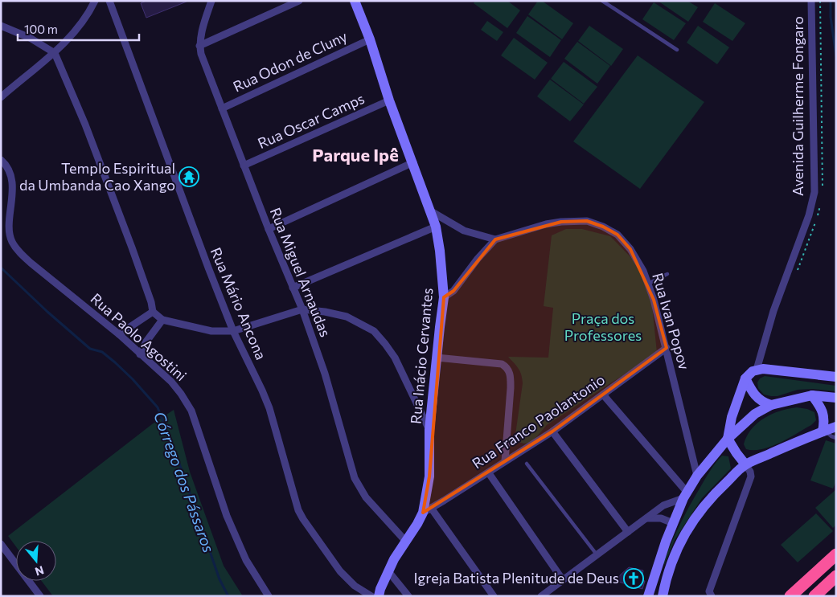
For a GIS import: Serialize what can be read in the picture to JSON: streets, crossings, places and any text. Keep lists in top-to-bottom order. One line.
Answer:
{"streets":{"main road":["Rua Inácio Cervantes"],"street":["Rua Odon de Cluny","Avenida Guilherme Fongaro","Rua Oscar Camps","Rua Miguel Arnaudas","Rua Mário Ancona","Rua Ivan Popov","Rua Paolo Agostini","Rua Franco Paolantonio"]},"crossings":[["Rua Odon de Cluny","Rua Miguel Arnaudas"],["Rua Odon de Cluny","Rua Inácio Cervantes"],["Rua Oscar Camps","Rua Miguel Arnaudas"],["Rua Oscar Camps","Rua Inácio Cervantes"],["Rua Miguel Arnaudas","Rua Inácio Cervantes"],["Rua Ivan Popov","Rua Franco Paolantonio"],["Rua Inácio Cervantes","Rua Franco Paolantonio"]],"districts":["Parque Ipê"],"water":["Córrego dos Pássaros"],"parks":["Praça dos Professores"],"places":{"temple":["Templo Espiritual da Umbanda Cao Xango"],"church":["Igreja Batista Plenitude de Deus"]},"scale_bar":"100 m","north":"bottom"}
